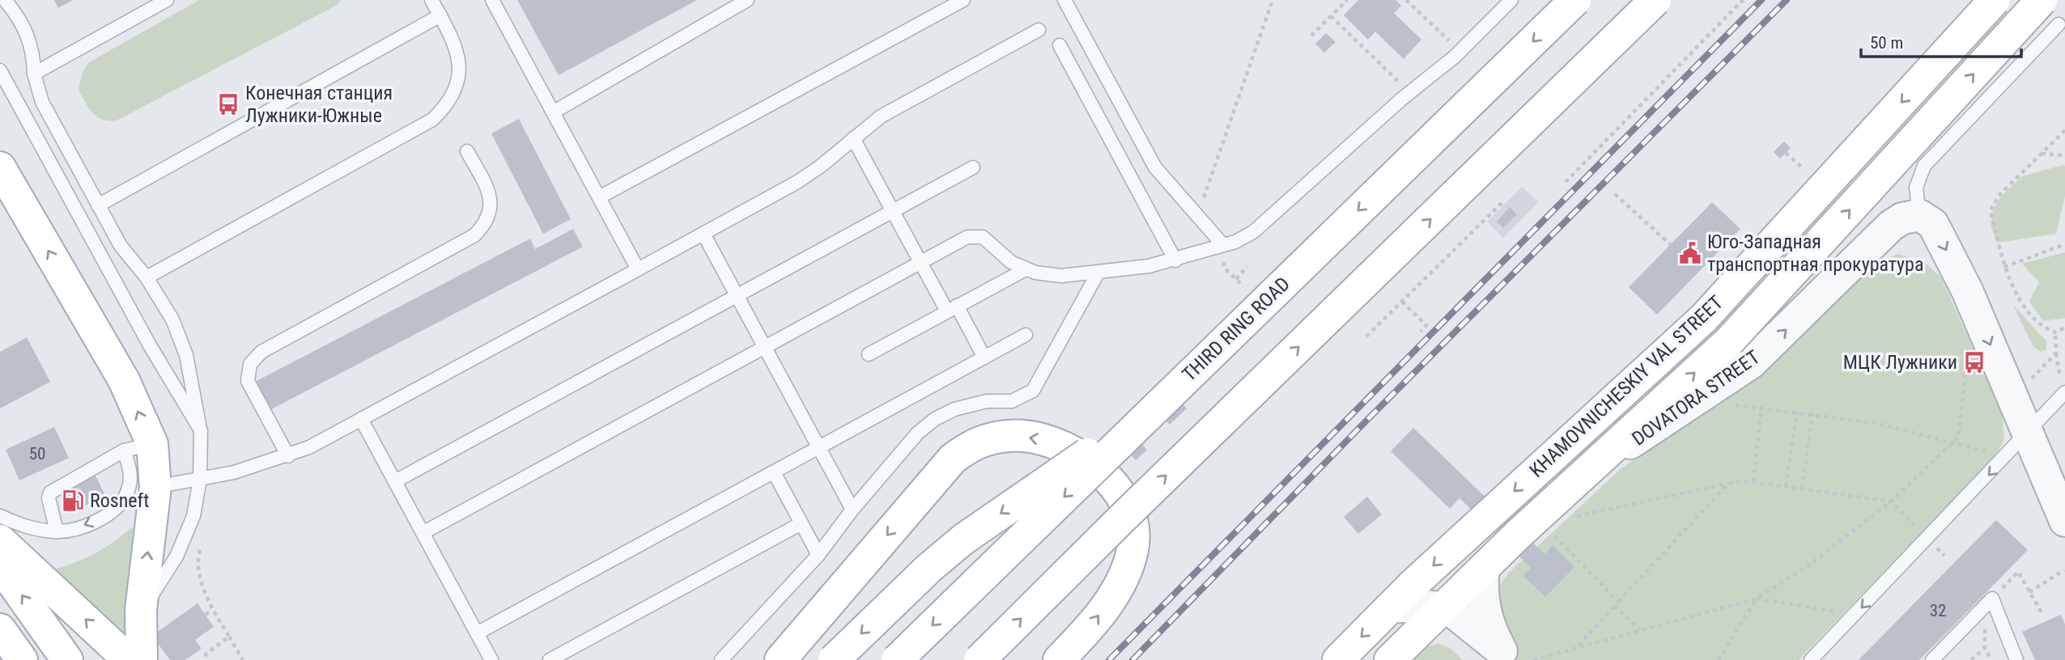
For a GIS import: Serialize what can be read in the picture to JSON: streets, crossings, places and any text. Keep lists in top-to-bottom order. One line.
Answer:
{"streets":{"main road":["THIRD RING ROAD","KHAMOVNICHESKIY VAL STREET"],"street":["DOVATORA STREET"]},"crossings":[["KHAMOVNICHESKIY VAL STREET","DOVATORA STREET"]],"one_way":["DOVATORA STREET"],"places":{"bus stop":["Конечная станция Лужники-Южные","МЦК Лужники"],"public building":["Юго-Западная транспортная прокуратура"],"fuel station":["Rosneft"]},"house_numbers":["50","32"],"scale_bar":"50 m"}
